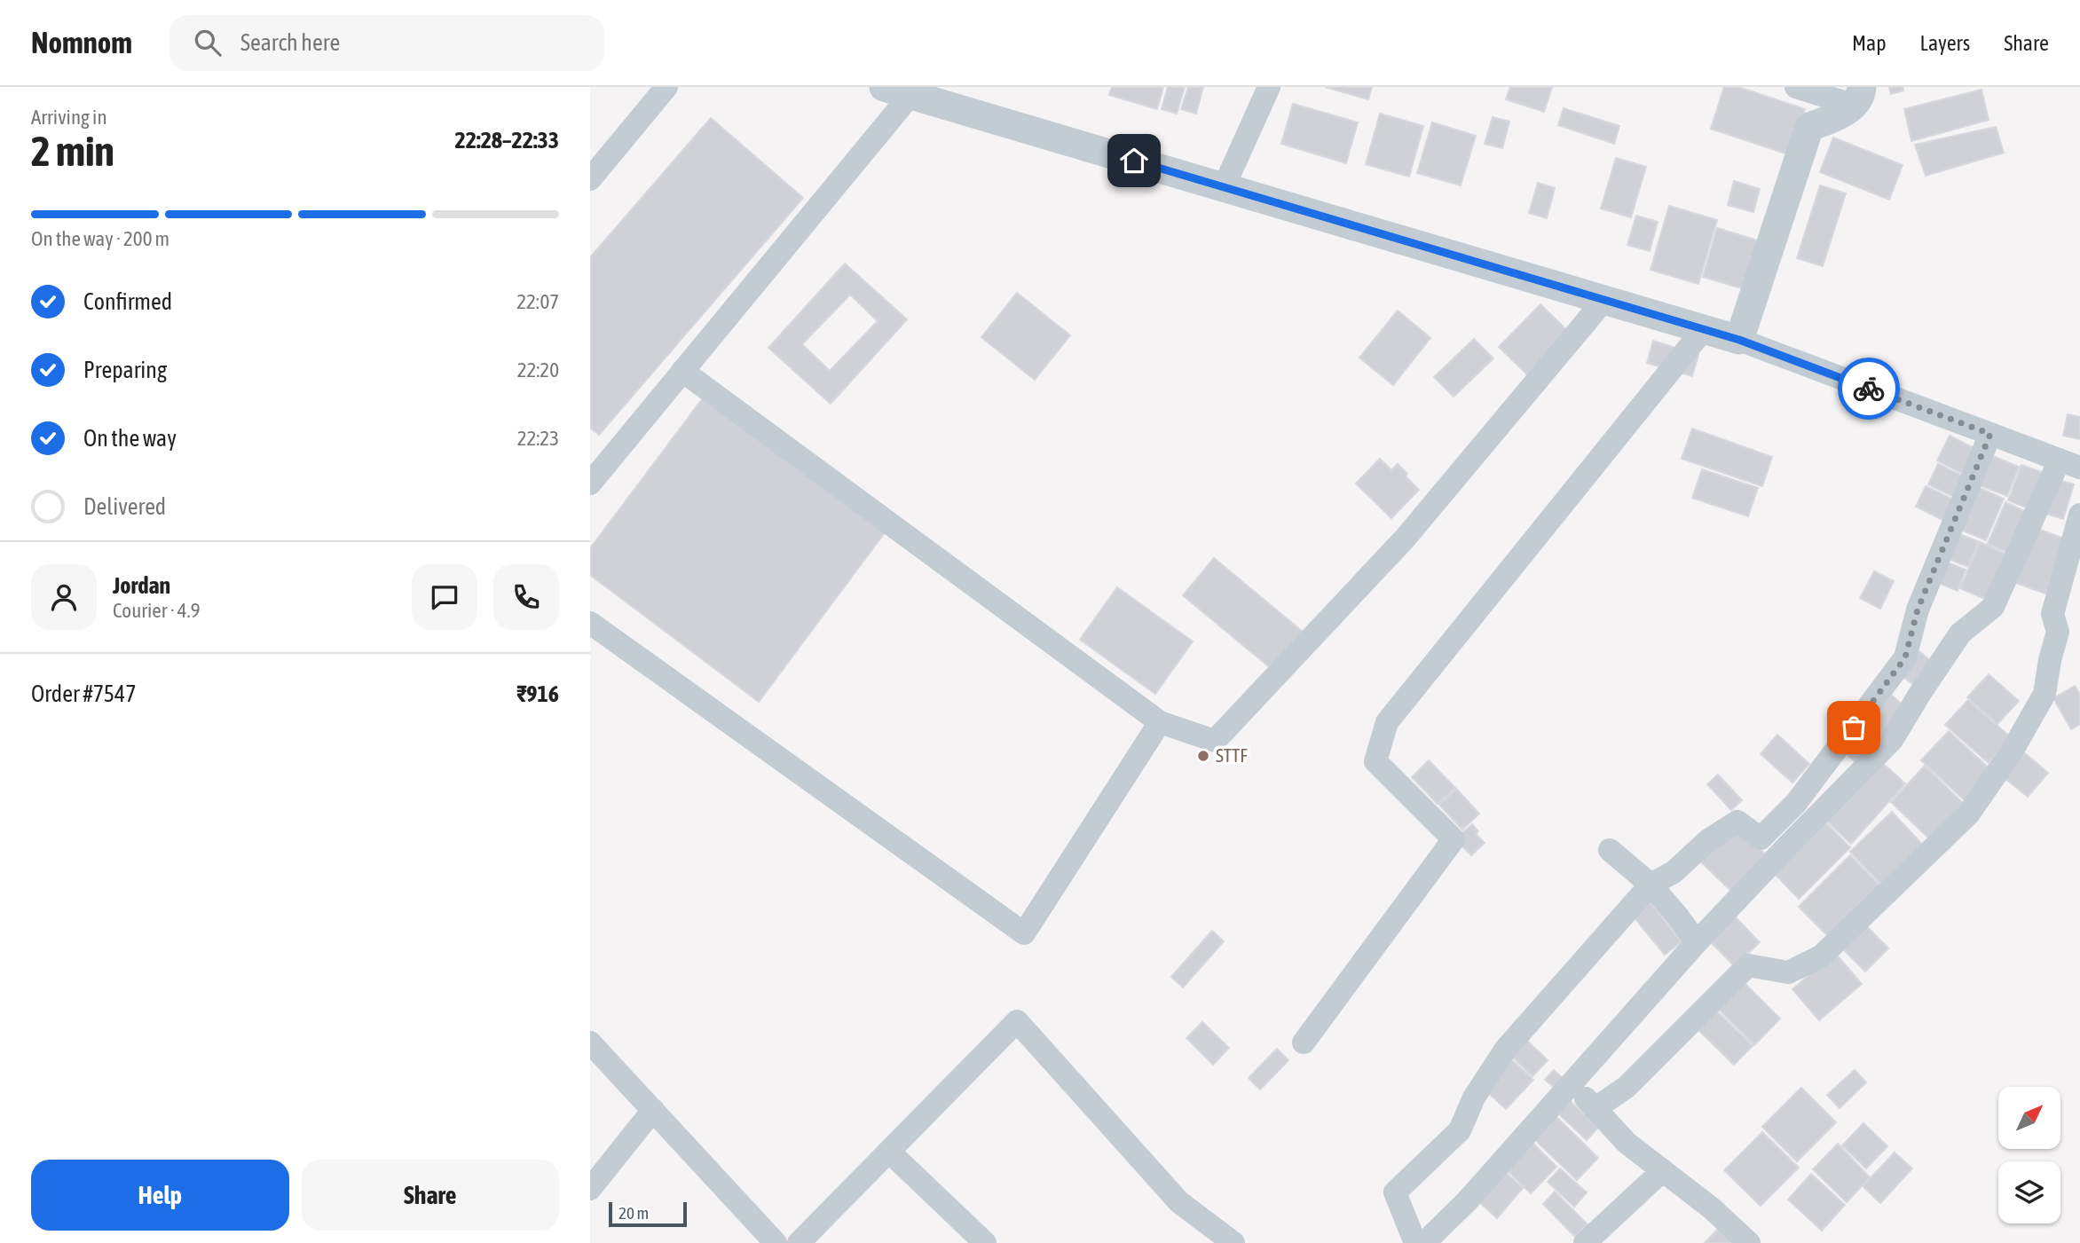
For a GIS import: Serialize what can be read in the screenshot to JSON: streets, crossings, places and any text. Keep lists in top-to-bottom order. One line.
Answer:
{"places":["STTF"],"scale_bar":"20 m","north":"top right","page":{"header":"Nomnom","search":"Search here","nav":["Map","Layers","Share"],"heading":["2 min","Arriving in","22:28–22:33"],"panel":["Jordan","Courier · 4.9","Order #7547","₹916"],"bar":"On the way · 200 m","list":[["Confirmed","22:07"],["Preparing","22:20"],["On the way","22:23"],"Delivered"],"buttons":["Help","Share"],"scale":"20 m"}}
